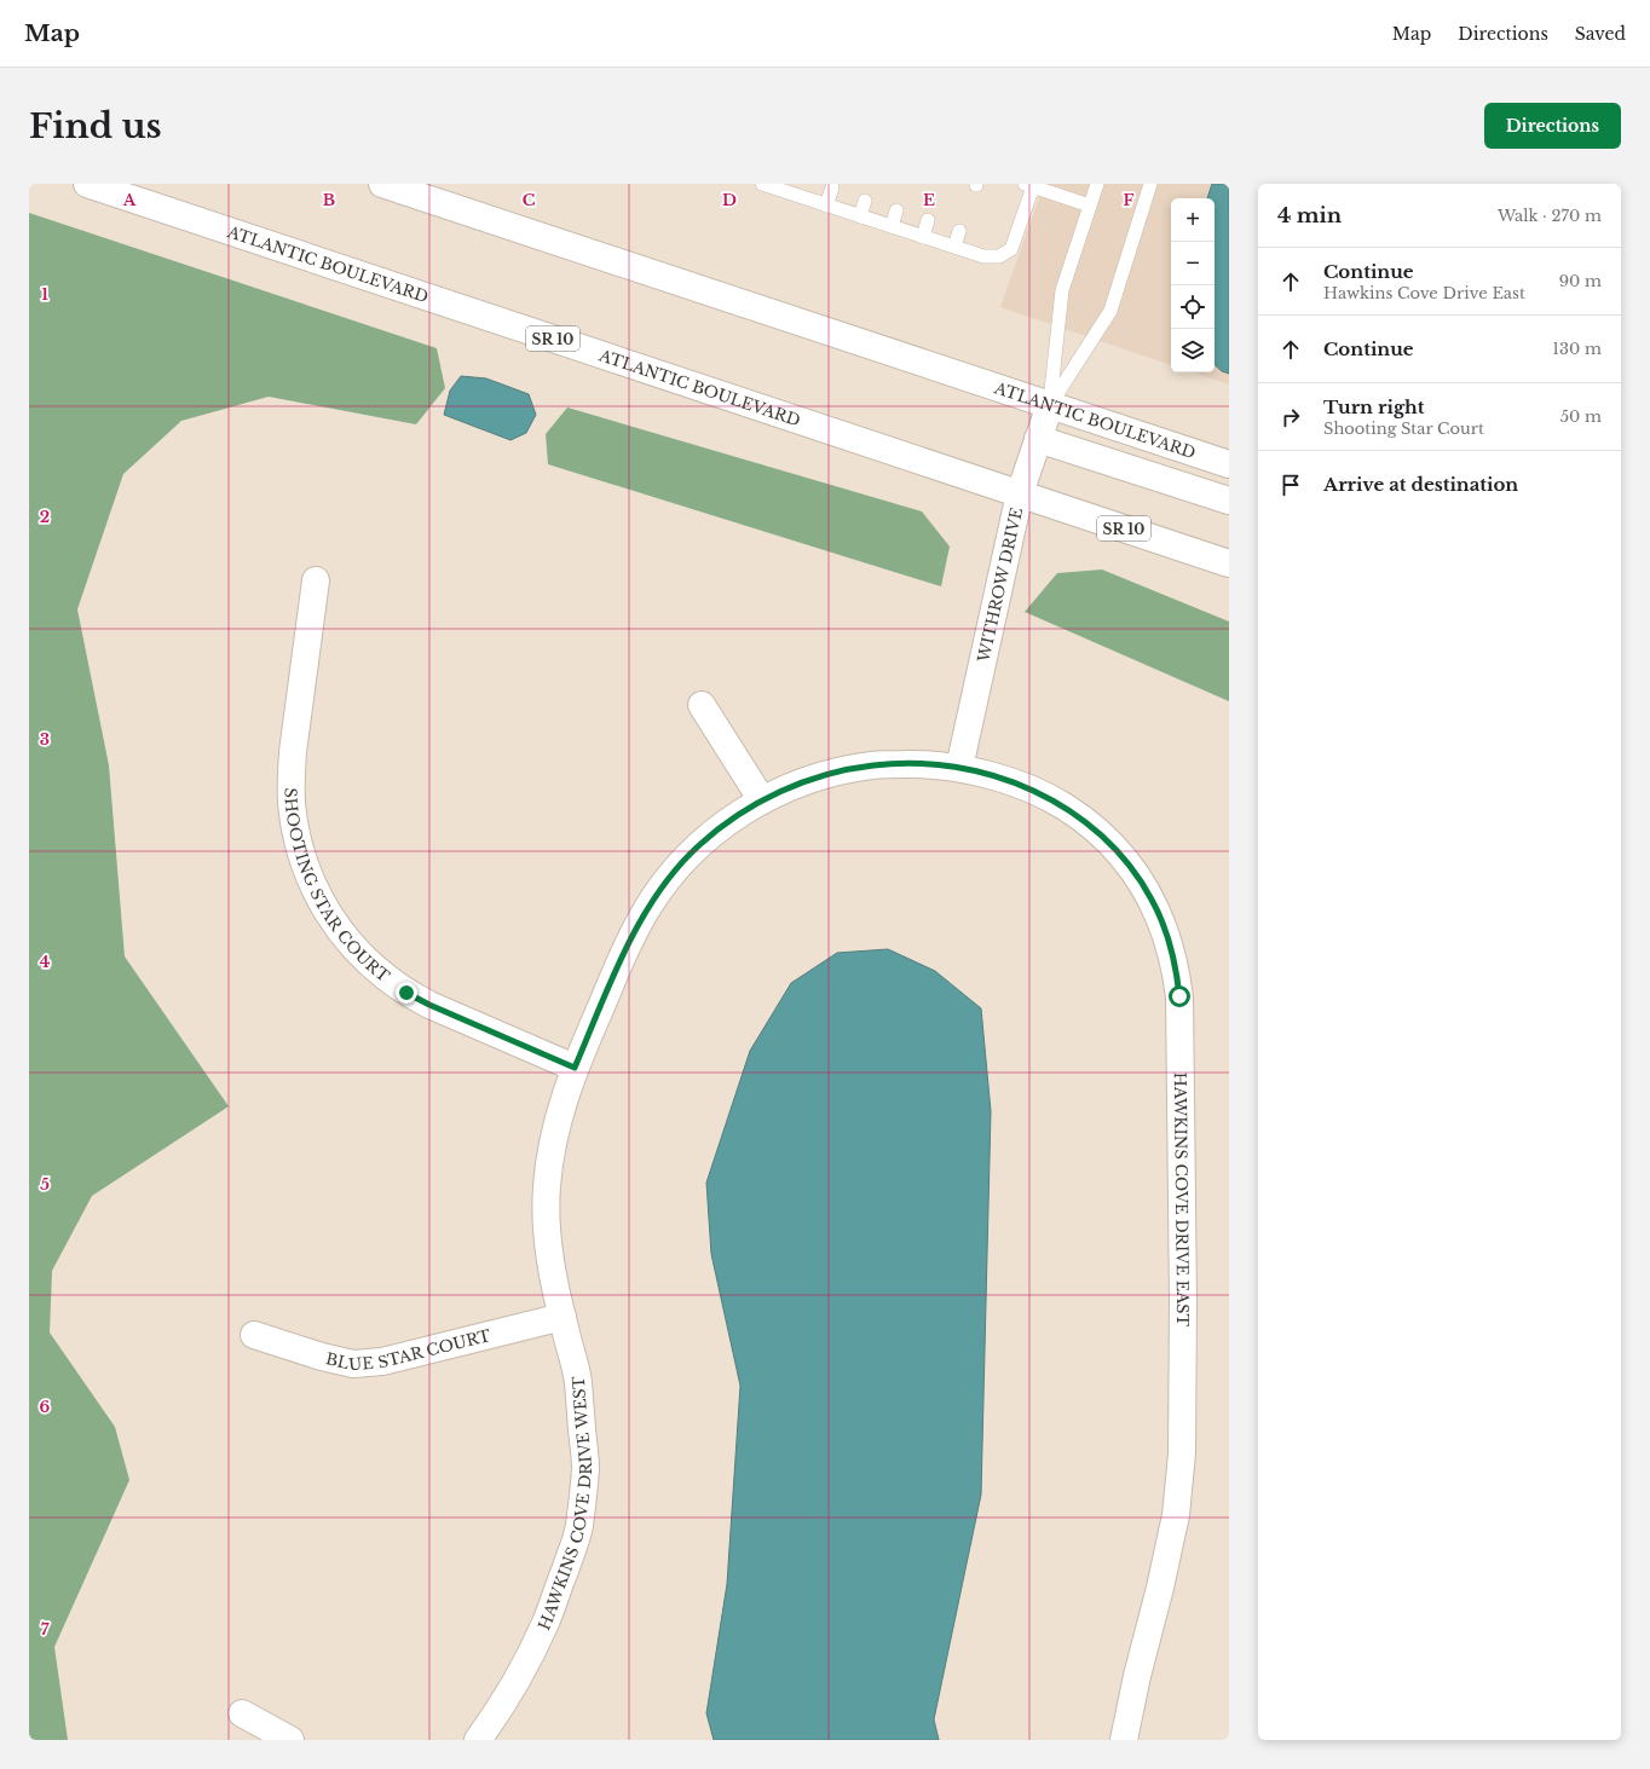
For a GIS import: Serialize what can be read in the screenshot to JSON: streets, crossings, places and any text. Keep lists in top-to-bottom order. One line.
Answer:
{"streets":{"main road":["ATLANTIC BOULEVARD","SR 10","WITHROW DRIVE","SHOOTING STAR COURT","HAWKINS COVE DRIVE EAST","BLUE STAR COURT","HAWKINS COVE DRIVE WEST"]},"crossings":[["ATLANTIC BOULEVARD","WITHROW DRIVE"],["WITHROW DRIVE","HAWKINS COVE DRIVE EAST"],["WITHROW DRIVE","HAWKINS COVE DRIVE WEST"],["SHOOTING STAR COURT","HAWKINS COVE DRIVE WEST"],["HAWKINS COVE DRIVE EAST","HAWKINS COVE DRIVE WEST"],["BLUE STAR COURT","HAWKINS COVE DRIVE WEST"]],"page":{"header":"Map","nav":["Map","Directions","Saved"],"buttons":"Directions","title":"Find us","heading":["4 min","Walk · 270 m"],"map_buttons":["+","−"],"list":[["Continue","Hawkins Cove Drive East","90 m"],["Continue","130 m"],["Turn right","Shooting Star Court","50 m"],"Arrive at destination"]},"grid":{"columns":["A","B","C","D","E","F"],"rows":["1","2","3","4","5","6","7"]}}
